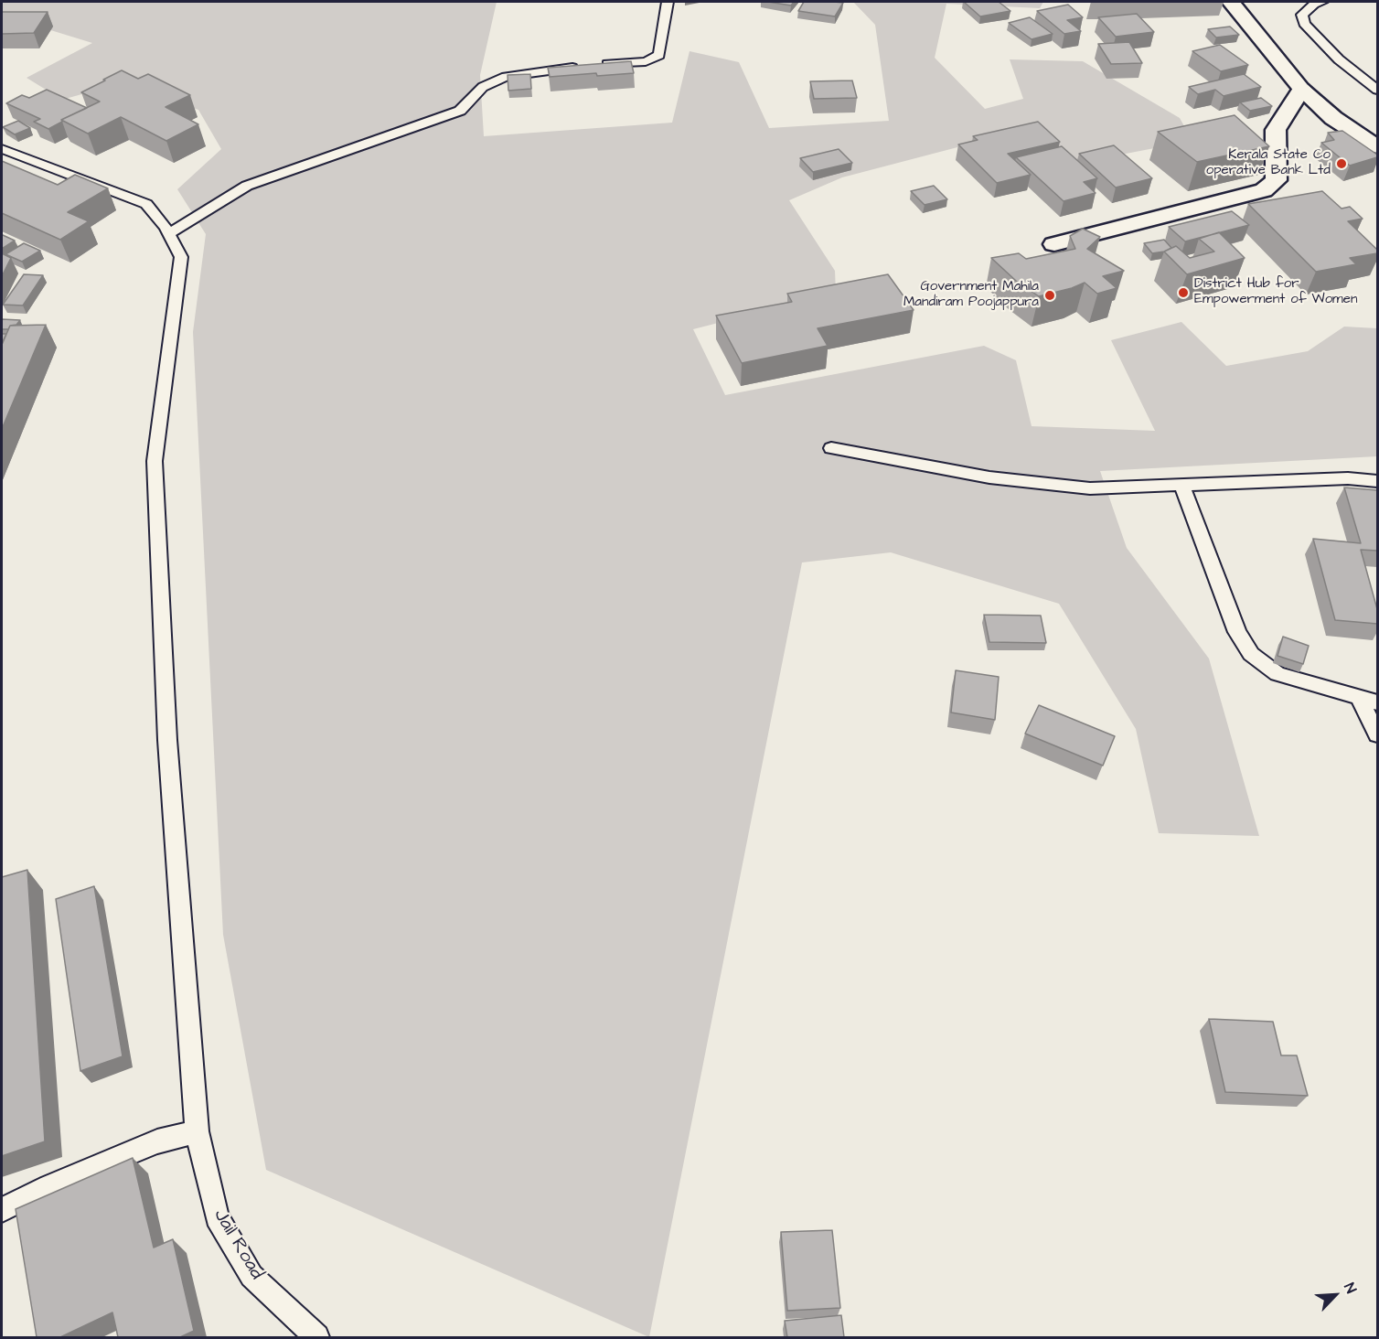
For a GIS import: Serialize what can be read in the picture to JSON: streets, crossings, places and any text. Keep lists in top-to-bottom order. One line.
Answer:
{"streets":{"lane":["Jail Road"]},"places":["Kerala State Co operative Bank Ltd","District Hub for Empowerment of Women","Government Mahila Mandiram Poojappura"],"north":"top right"}
